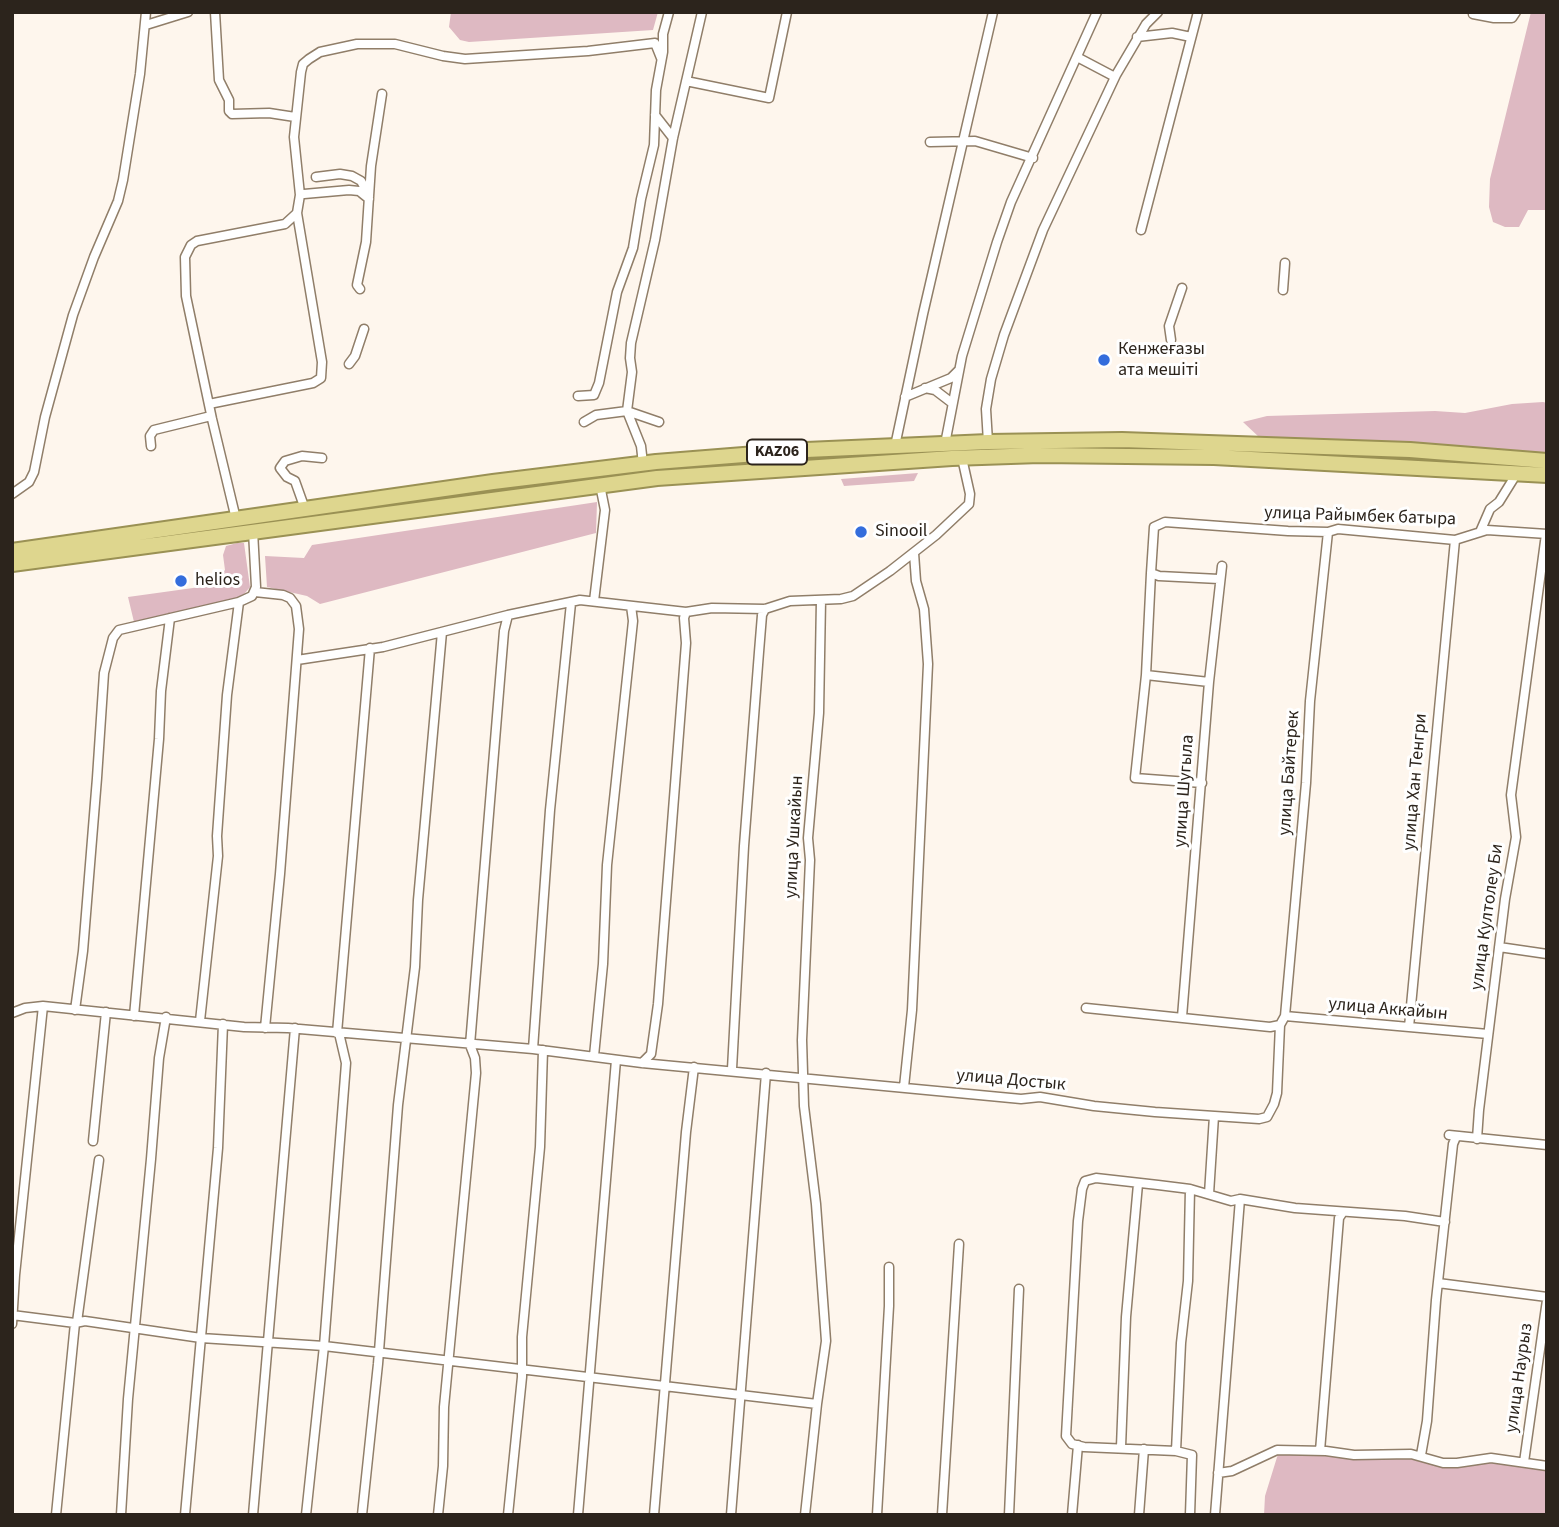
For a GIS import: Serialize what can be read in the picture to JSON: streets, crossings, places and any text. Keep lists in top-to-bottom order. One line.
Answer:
{"streets":{"highway":["KАZ06"],"street":["улица Райымбек батыра","улица Байтерек","улица Хан Тенгри","улица Шугыла","улица Ушкайын","улица Култолеу Би","улица Аккайын","улица Достык","улица Наурыз"]},"crossings":[["улица Райымбек батыра","улица Байтерек"],["улица Райымбек батыра","улица Хан Тенгри"],["улица Райымбек батыра","улица Култолеу Би"],["улица Байтерек","улица Аккайын"],["улица Хан Тенгри","улица Аккайын"],["улица Ушкайын","улица Достык"],["улица Култолеу Би","улица Аккайын"]],"places":["Кенжеғазы ата мешіті","Sinooil","helios"]}
